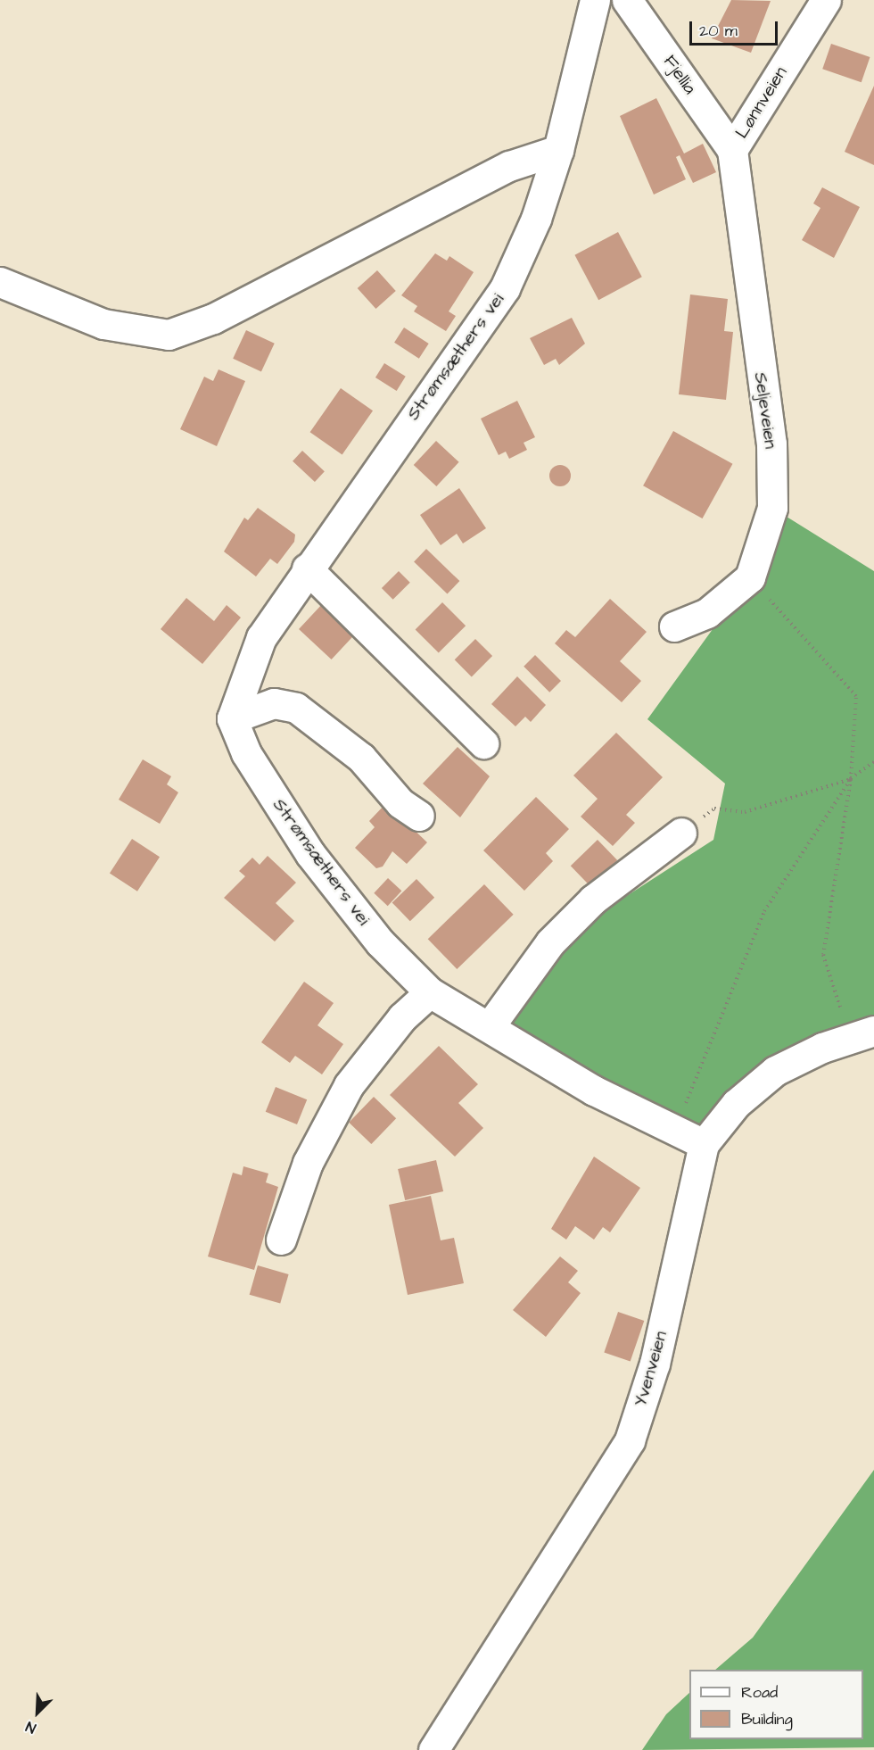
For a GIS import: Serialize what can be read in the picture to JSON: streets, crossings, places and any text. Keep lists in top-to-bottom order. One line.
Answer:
{"streets":{"street":["Fjellia","Lønnveien","Strømsæthers vei","Seljeveien","Yvenveien"]},"crossings":[["Fjellia","Lønnveien"],["Fjellia","Seljeveien"],["Lønnveien","Seljeveien"],["Strømsæthers vei","Yvenveien"]],"legend":["Road","Building"],"scale_bar":"20 m","north":"bottom left"}
